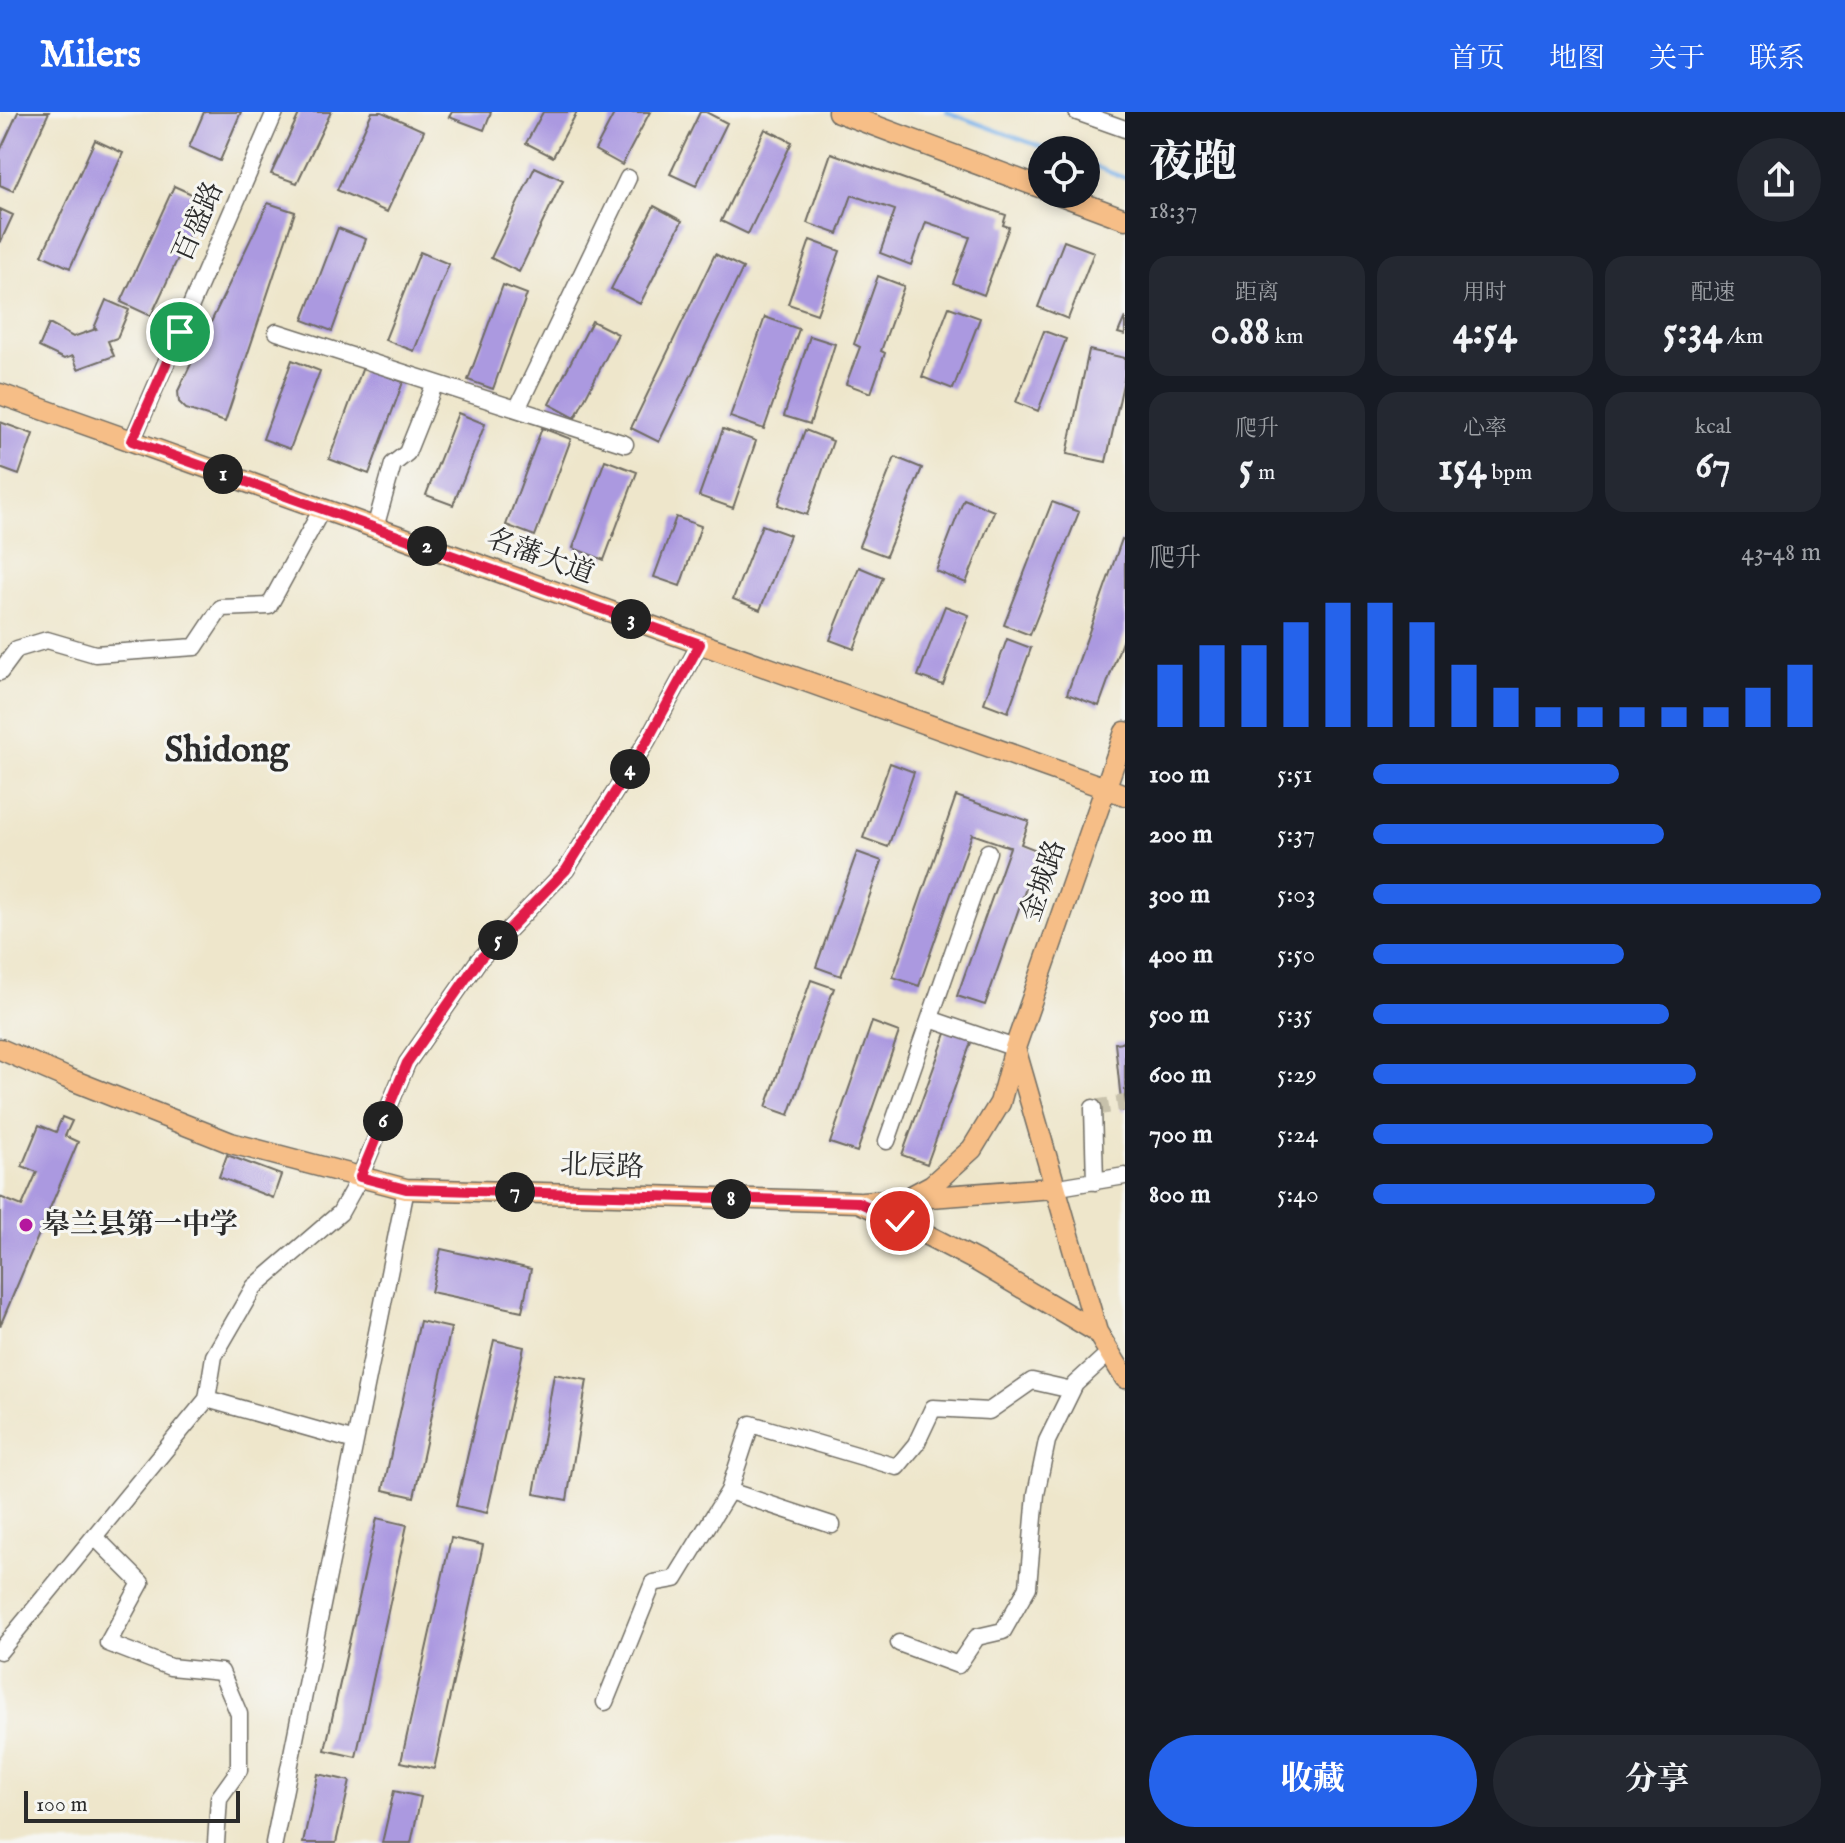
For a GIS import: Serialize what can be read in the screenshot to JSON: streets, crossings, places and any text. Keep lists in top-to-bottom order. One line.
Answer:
{"streets":{"main road":["名藩大道","金城路","北辰路"],"street":["百盛路"]},"crossings":[["百盛路","名藩大道"],["名藩大道","金城路"]],"districts":["Shidong"],"places":["皋兰县第一中学"],"scale_bar":"100 m","page":{"header":"Milers","nav":["首页","地图","关于","联系"],"heading":["夜跑","18:37"],"stats":[["距离","0.88 km"],["用时","4:54"],["配速","5:34 /km"],["爬升","5 m"],["心率","154 bpm"],["kcal","67"]],"pins":["1","2","3","4","5","6","7","8"],"chart":["爬升","43–48 m"],"list":[{"name":"100 m","note":"5:51"},{"name":"200 m","note":"5:37"},{"name":"300 m","note":"5:03"},{"name":"400 m","note":"5:50"},{"name":"500 m","note":"5:35"},{"name":"600 m","note":"5:29"},{"name":"700 m","note":"5:24"},{"name":"800 m","note":"5:40"}],"buttons":["收藏","分享"],"scale":"100 m"}}
